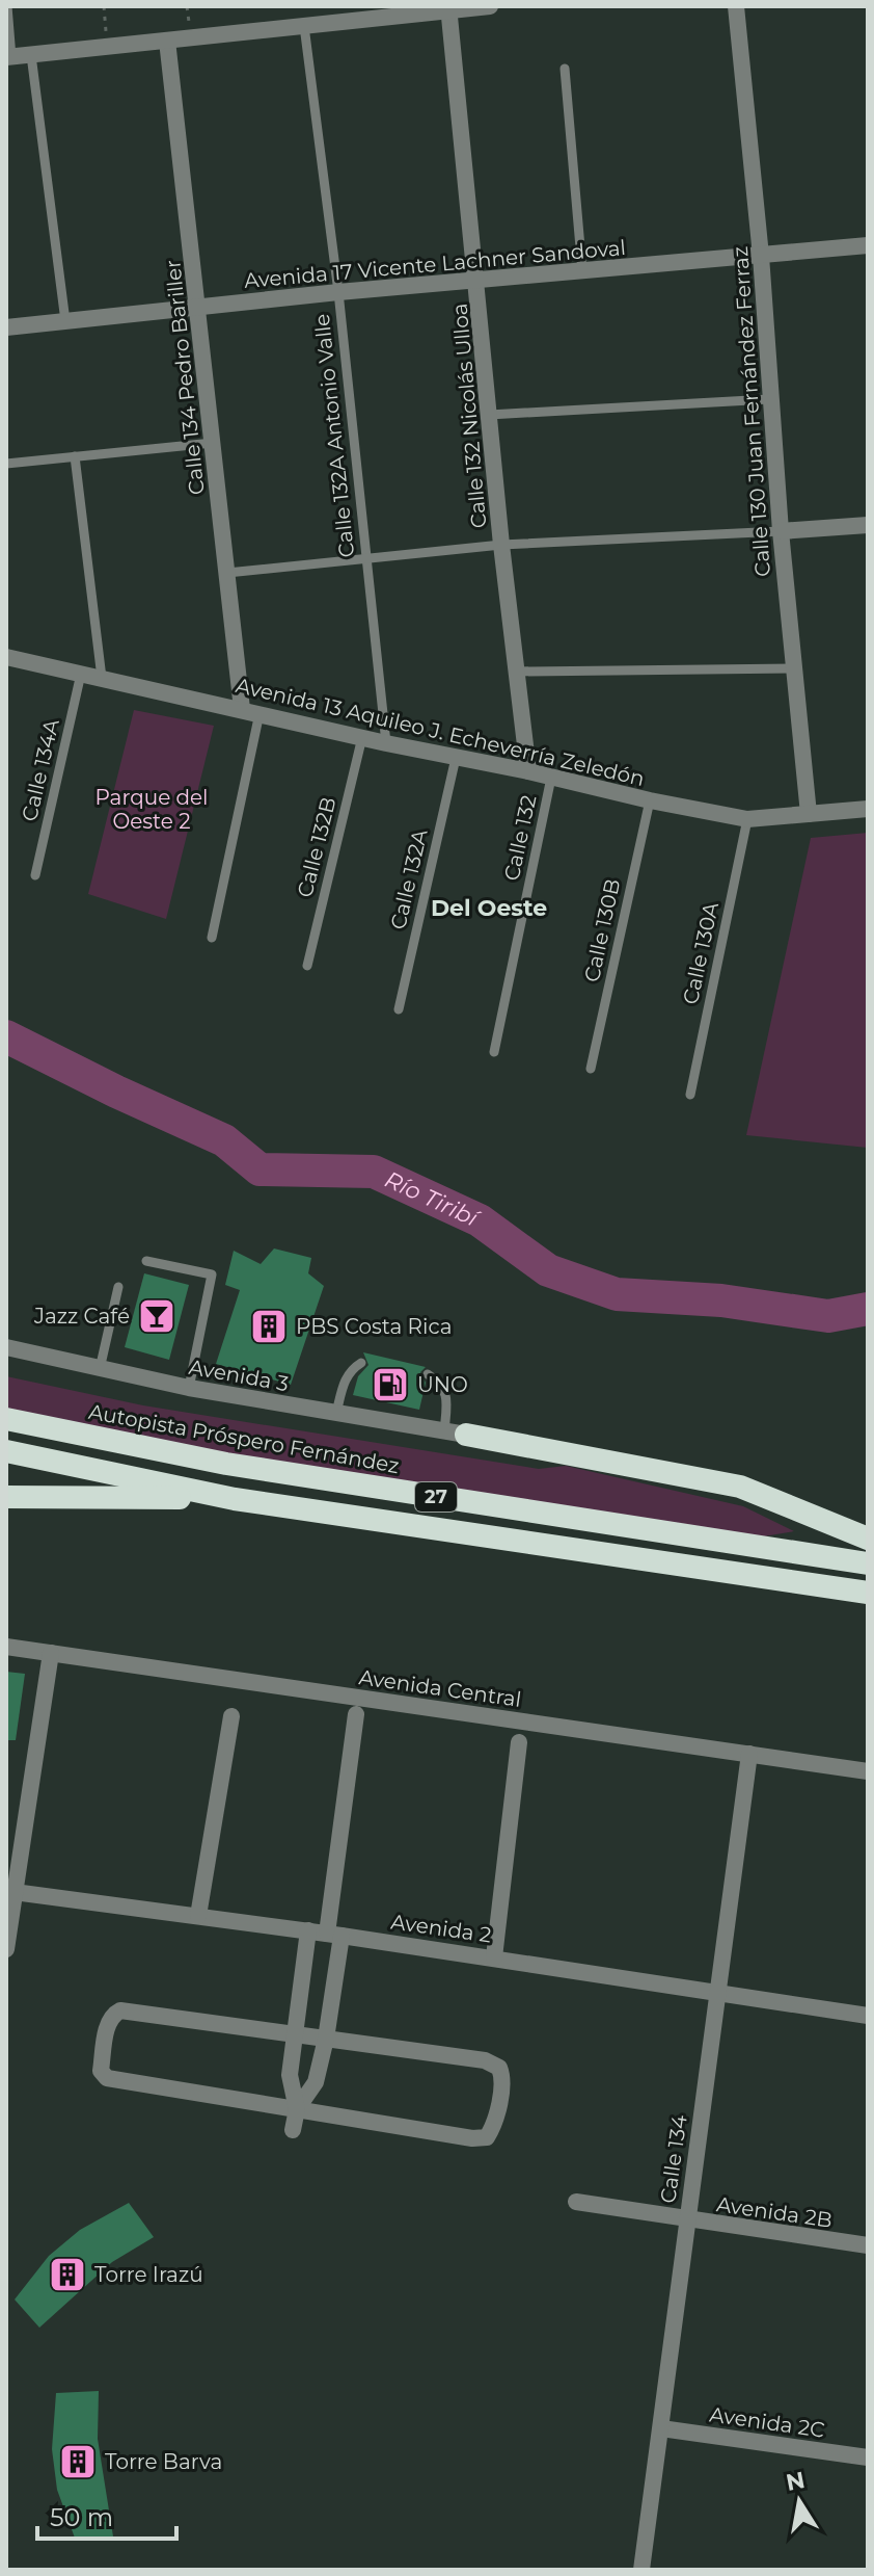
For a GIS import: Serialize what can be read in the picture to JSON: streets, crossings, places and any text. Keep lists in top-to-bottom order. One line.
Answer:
{"streets":{"highway":["Autopista Próspero Fernández","27"],"street":["Avenida 17 Vicente Lachner Sandoval","Calle 134 Pedro Bariller","Calle 130 Juan Fernández Ferraz","Calle 132 Nicolás Ulloa","Avenida 13 Aquileo J. Echeverría Zeledón","Avenida 3","Avenida Central","Avenida 2","Calle 134","Avenida 2B","Avenida 2C"],"lane":["Calle 132A Antonio Valle","Calle 134A","Calle 132","Calle 132B","Calle 132A","Calle 130B","Calle 130A"]},"crossings":[["Avenida 17 Vicente Lachner Sandoval","Calle 134 Pedro Bariller"],["Avenida 17 Vicente Lachner Sandoval","Calle 130 Juan Fernández Ferraz"],["Avenida 17 Vicente Lachner Sandoval","Calle 132 Nicolás Ulloa"],["Avenida 17 Vicente Lachner Sandoval","Calle 132A Antonio Valle"],["Calle 134 Pedro Bariller","Avenida 13 Aquileo J. Echeverría Zeledón"],["Calle 130 Juan Fernández Ferraz","Avenida 13 Aquileo J. Echeverría Zeledón"],["Calle 132 Nicolás Ulloa","Avenida 13 Aquileo J. Echeverría Zeledón"],["Calle 132A Antonio Valle","Avenida 13 Aquileo J. Echeverría Zeledón"],["Avenida 13 Aquileo J. Echeverría Zeledón","Calle 134A"],["Avenida 13 Aquileo J. Echeverría Zeledón","Calle 132"],["Avenida 13 Aquileo J. Echeverría Zeledón","Calle 132B"],["Avenida 13 Aquileo J. Echeverría Zeledón","Calle 132A"],["Avenida 13 Aquileo J. Echeverría Zeledón","Calle 130B"],["Avenida 13 Aquileo J. Echeverría Zeledón","Calle 130A"],["Avenida Central","Calle 134"],["Avenida 2","Calle 134"],["Calle 134","Avenida 2B"],["Calle 134","Avenida 2C"]],"districts":["Del Oeste"],"water":["Río Tiribí"],"parks":["Parque del Oeste 2"],"places":{"bar":["Jazz Café"],"building":["PBS Costa Rica","Torre Irazú","Torre Barva"],"fuel station":["UNO"]},"scale_bar":"50 m","north":"top"}
